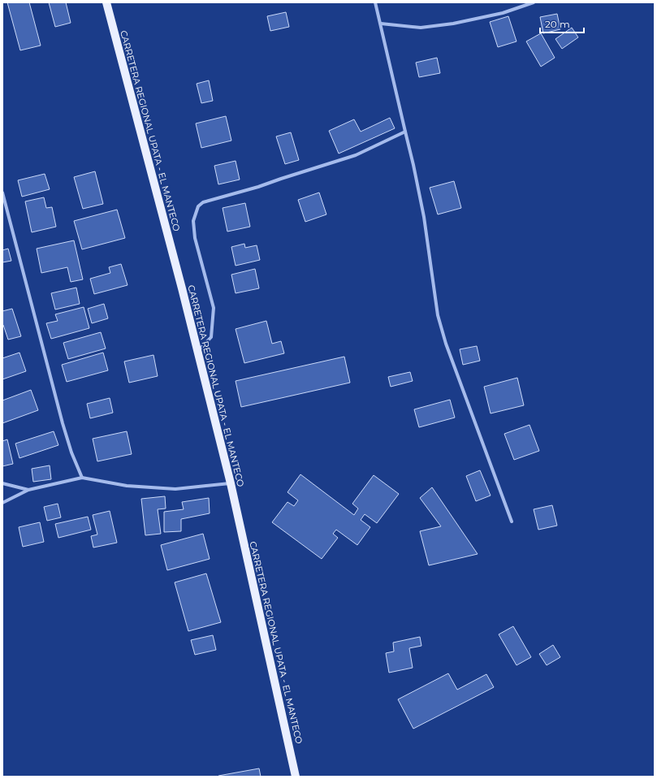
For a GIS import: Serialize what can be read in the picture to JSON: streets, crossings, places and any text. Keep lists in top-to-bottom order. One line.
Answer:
{"streets":{"main road":["CARRETERA REGIONAL UPATA - EL MANTECO"]},"scale_bar":"20 m"}
